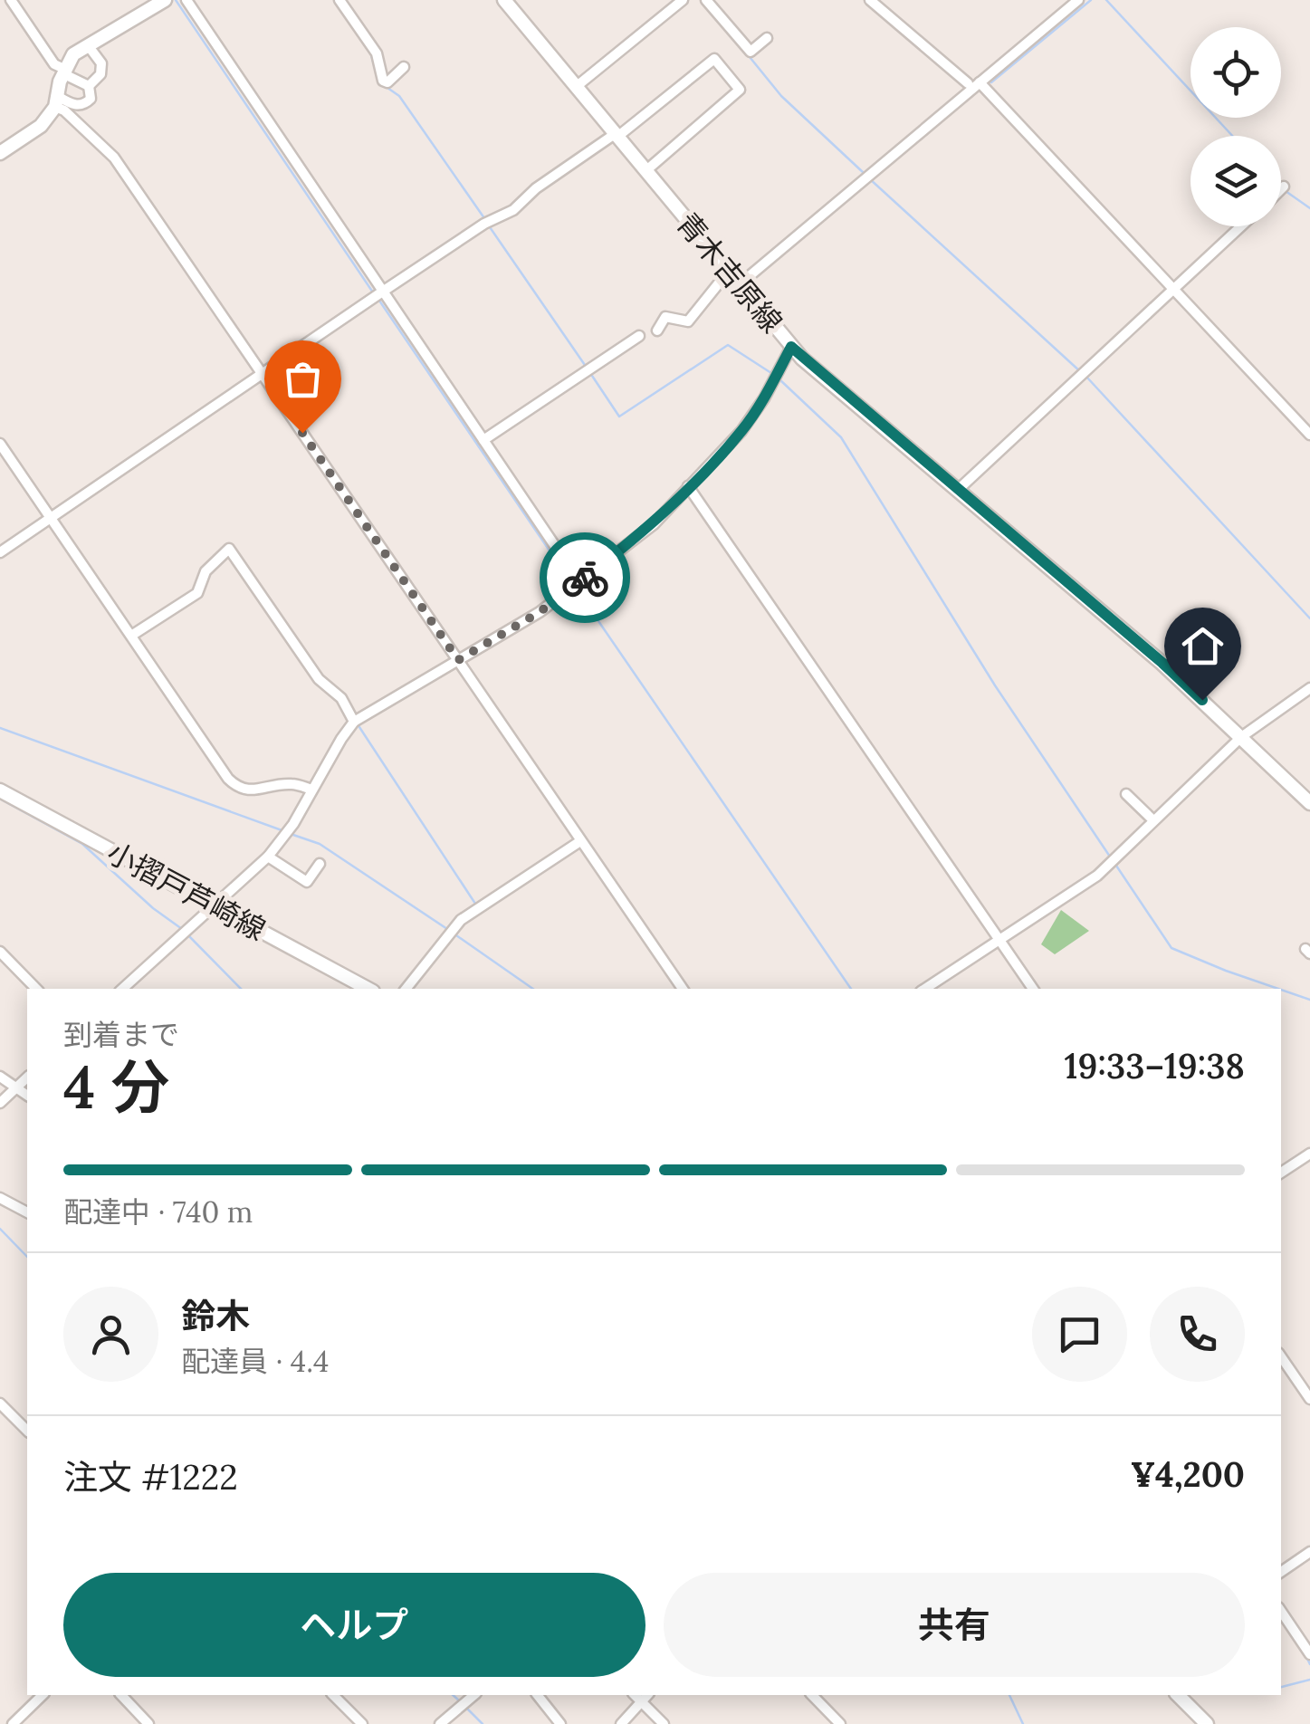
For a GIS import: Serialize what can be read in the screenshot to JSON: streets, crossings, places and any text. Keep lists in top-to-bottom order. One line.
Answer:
{"streets":{"main road":["青木吉原線","小摺戸芦崎線"]},"page":{"heading":["4 分","到着まで","19:33–19:38"],"panel":["鈴木","配達員 · 4.4","注文 #1222","¥4,200"],"bar":"配達中 · 740 m","buttons":["ヘルプ","共有"]}}
